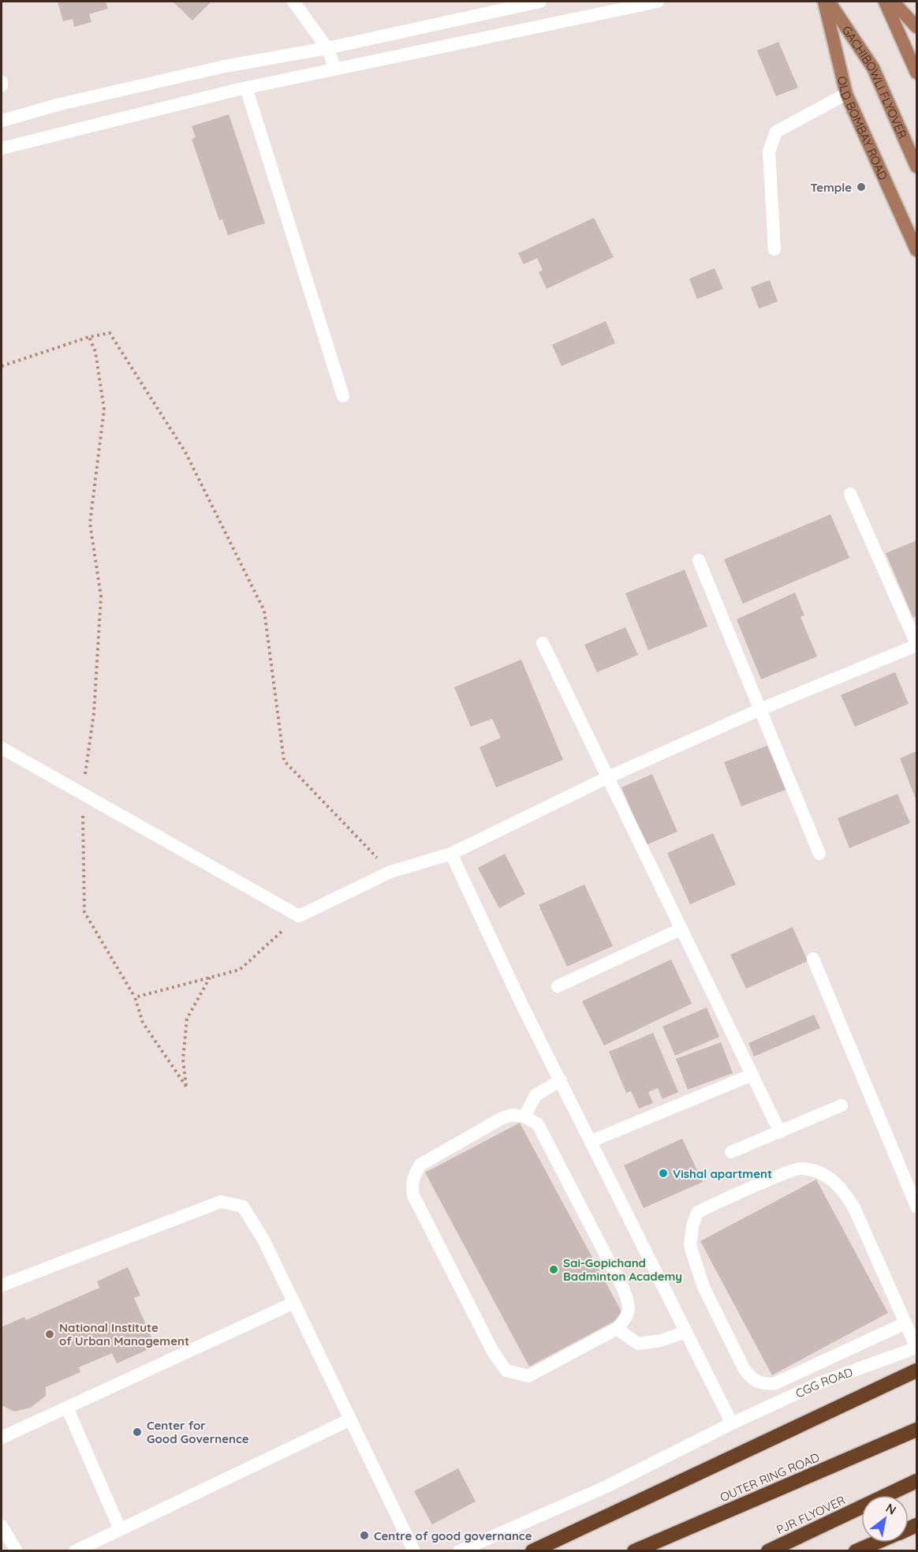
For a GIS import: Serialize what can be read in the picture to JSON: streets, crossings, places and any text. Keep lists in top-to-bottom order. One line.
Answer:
{"streets":{"highway":["OUTER RING ROAD","PJR FLYOVER"],"main road":["GACHIBOWLI FLYOVER","OLD BOMBAY ROAD"],"street":["CGG ROAD"]},"places":["Temple","Vishal apartment","Sai-Gopichand Badminton Academy","National Institute of Urban Management","Center for Good Governence","Centre of good governance"],"north":"top right"}
